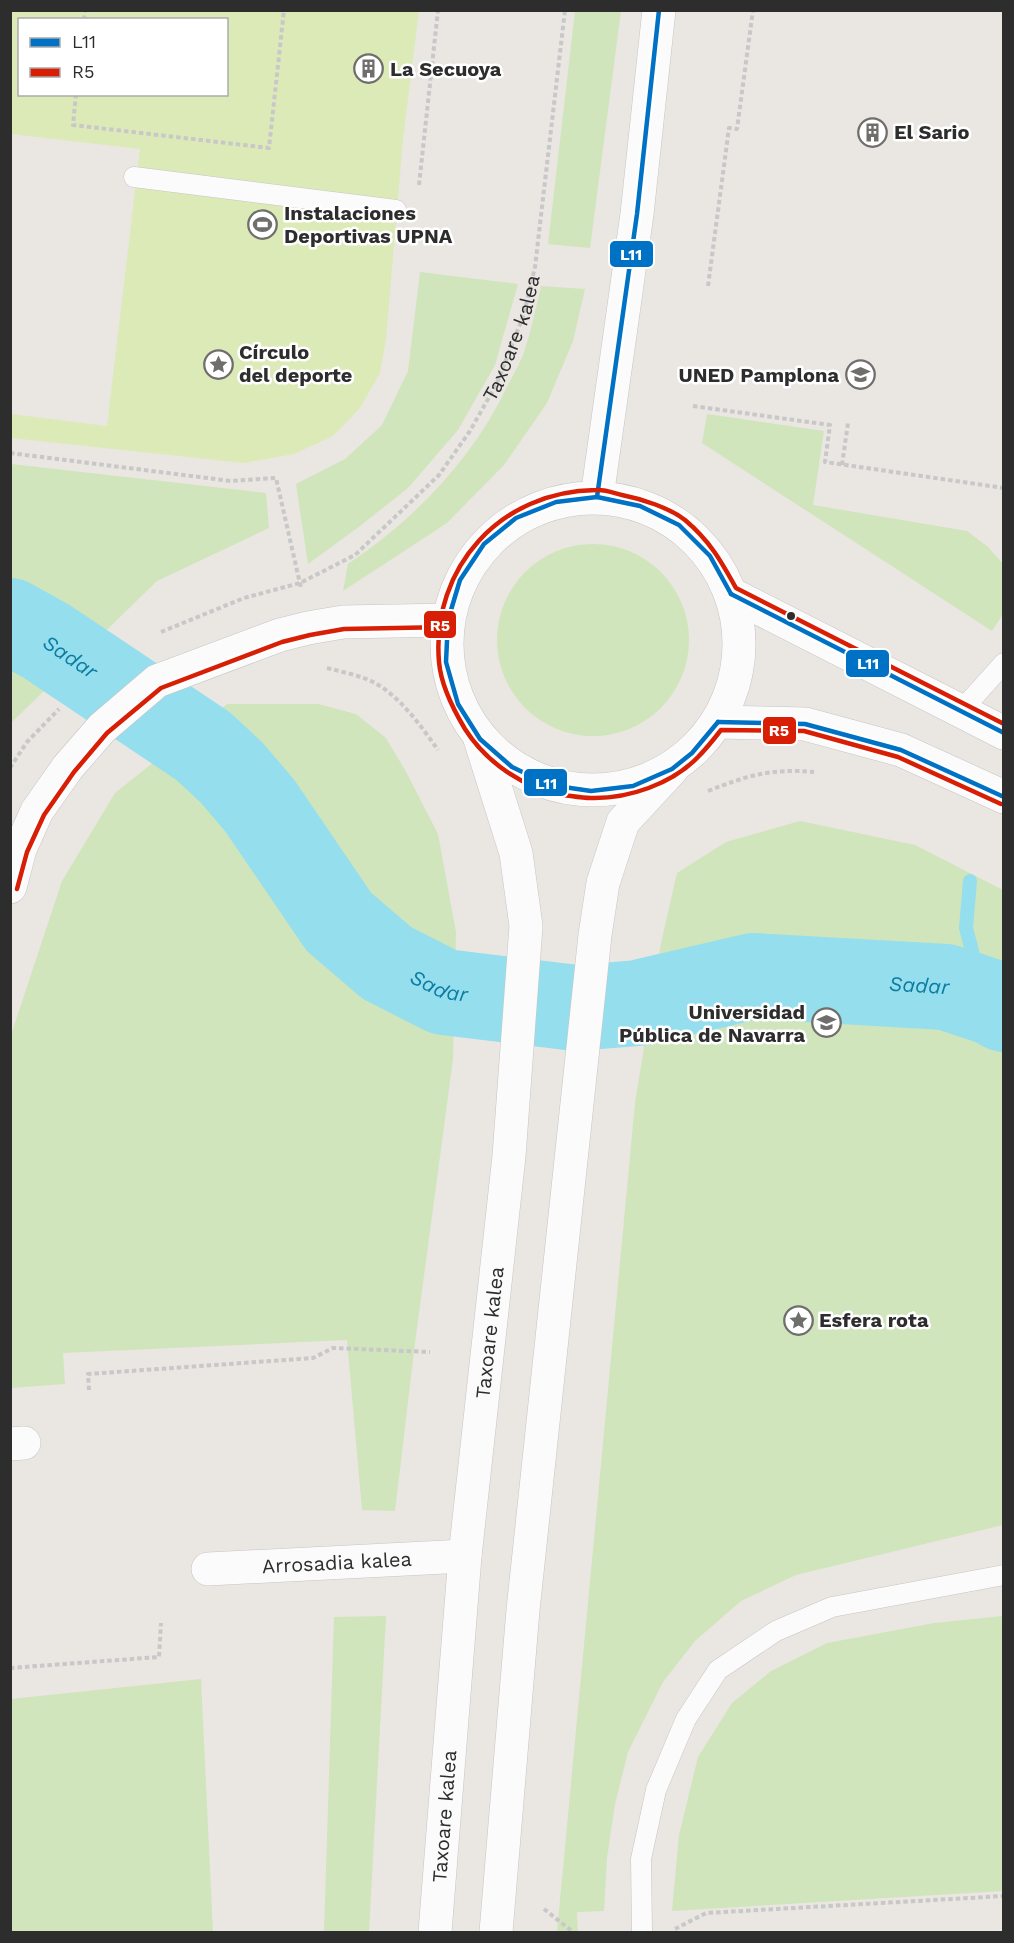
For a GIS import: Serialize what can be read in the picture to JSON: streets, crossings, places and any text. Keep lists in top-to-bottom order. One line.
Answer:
{"streets":{"street":["Taxoare kalea","Arrosadia kalea"]},"crossings":[["Taxoare kalea","Arrosadia kalea"]],"water":["Sadar"],"places":{"building":["La Secuoya","El Sario"],"sports":["Instalaciones Deportivas UPNA"],"place":["Círculo del deporte","Esfera rota"],"school or university":["UNED Pamplona","Universidad Pública de Navarra"]},"lines":["transit line L11","transit line R5"],"legend":["L11","R5"]}
